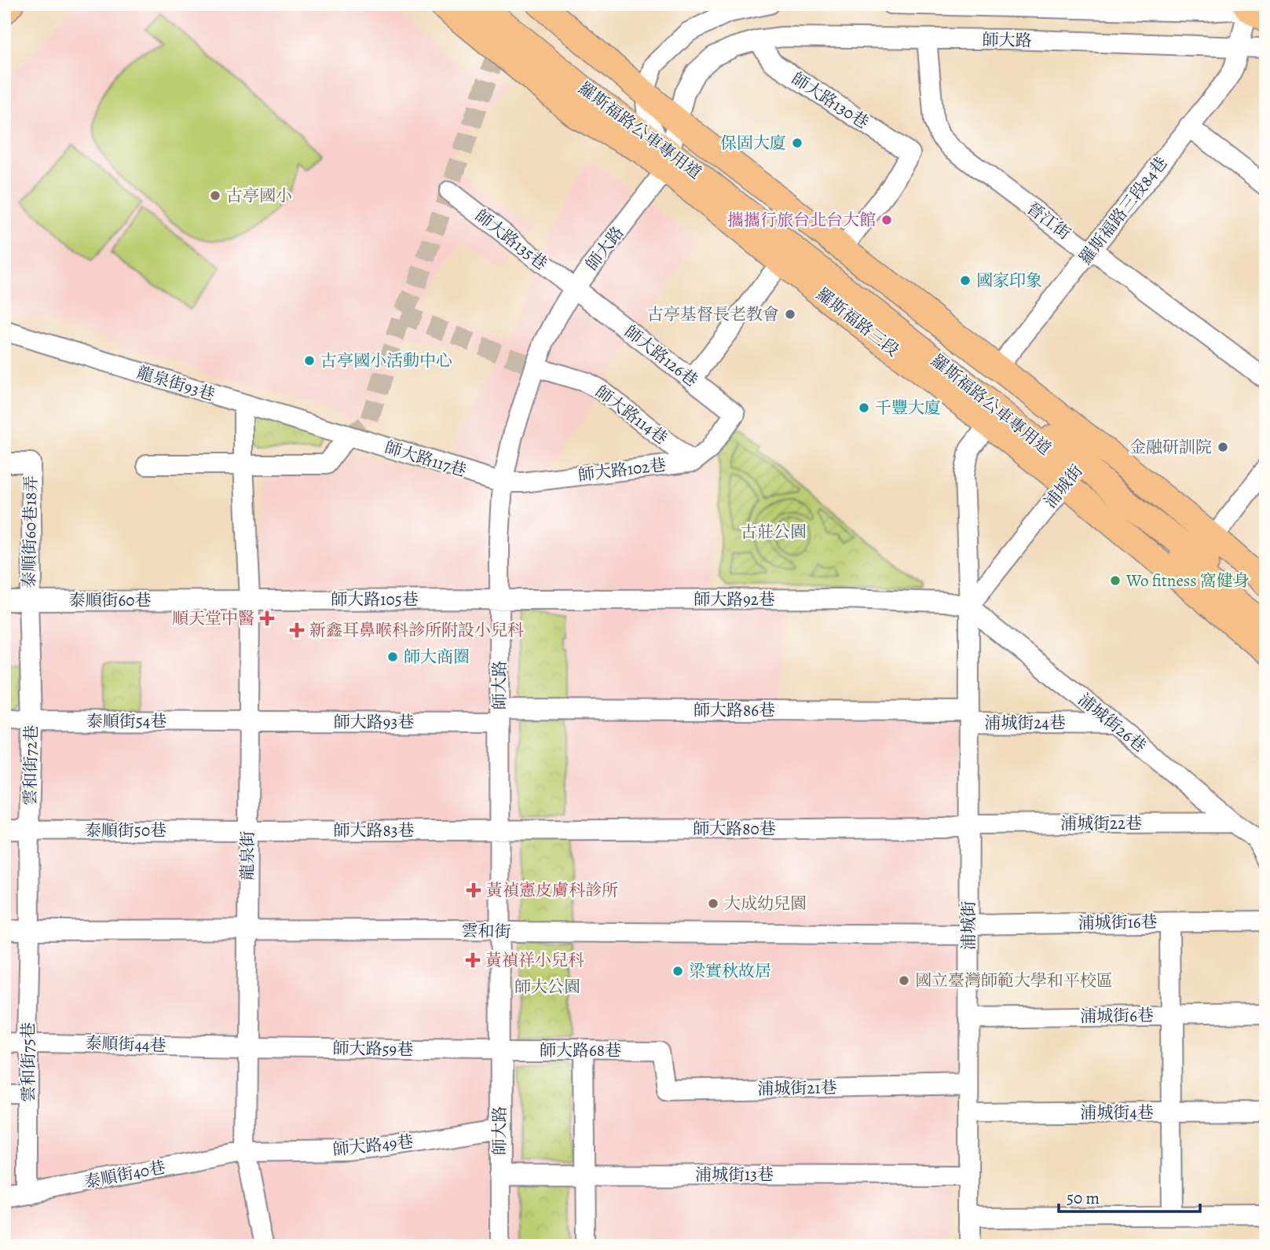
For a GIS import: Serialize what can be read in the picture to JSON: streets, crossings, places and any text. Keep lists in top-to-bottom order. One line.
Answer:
{"streets":{"main road":["羅斯福路公車專用道","羅斯福路三段"],"street":["師大路","師大路130巷","羅斯福路三段84巷","晉江街","師大路135巷","師大路126巷","龍泉街93巷","師大路114巷","師大路117巷","師大路102巷","浦城街","泰順街60巷18弄","師大路105巷","師大路92巷","泰順街60巷","師大路86巷","泰順街54巷","師大路93巷","浦城街24巷","浦城街26巷","雲和街72巷","浦城街22巷","師大路80巷","泰順街50巷","師大路83巷","龍泉街","浦城街16巷","雲和街","浦城街6巷","泰順街44巷","師大路59巷","師大路68巷","雲和街75巷","浦城街21巷","浦城街4巷","師大路49巷","泰順街40巷","浦城街13巷"]},"crossings":[["師大路","師大路130巷"],["師大路","羅斯福路公車專用道"],["師大路","羅斯福路三段84巷"],["師大路","晉江街"],["師大路","師大路135巷"],["師大路","羅斯福路三段"],["師大路","師大路126巷"],["師大路","師大路114巷"],["師大路","師大路117巷"],["師大路","師大路102巷"],["師大路","師大路105巷"],["師大路","師大路92巷"],["師大路","師大路86巷"],["師大路","師大路93巷"],["師大路","師大路80巷"],["師大路","師大路83巷"],["師大路","雲和街"],["師大路","師大路59巷"],["師大路","師大路68巷"],["師大路","師大路49巷"],["師大路","浦城街13巷"],["師大路130巷","羅斯福路三段"],["羅斯福路公車專用道","羅斯福路三段"],["羅斯福路公車專用道","浦城街"],["羅斯福路三段84巷","晉江街"],["羅斯福路三段84巷","羅斯福路三段"],["師大路135巷","師大路126巷"],["羅斯福路三段","浦城街"],["師大路126巷","師大路114巷"],["師大路126巷","師大路102巷"],["龍泉街93巷","師大路117巷"],["龍泉街93巷","龍泉街"],["師大路114巷","師大路102巷"],["師大路117巷","師大路102巷"],["浦城街","師大路92巷"],["浦城街","師大路86巷"],["浦城街","浦城街24巷"],["浦城街","浦城街26巷"],["浦城街","浦城街22巷"],["浦城街","師大路80巷"],["浦城街","浦城街16巷"],["浦城街","雲和街"],["浦城街","浦城街6巷"],["浦城街","浦城街21巷"],["浦城街","浦城街4巷"],["浦城街","浦城街13巷"],["泰順街60巷18弄","泰順街60巷"],["泰順街60巷18弄","雲和街72巷"],["師大路105巷","師大路92巷"],["師大路105巷","泰順街60巷"],["師大路105巷","龍泉街"],["師大路92巷","浦城街26巷"],["泰順街60巷","雲和街72巷"],["泰順街60巷","龍泉街"],["師大路86巷","師大路93巷"],["師大路86巷","浦城街24巷"],["泰順街54巷","師大路93巷"],["泰順街54巷","雲和街72巷"],["泰順街54巷","龍泉街"],["師大路93巷","龍泉街"],["浦城街24巷","浦城街26巷"],["浦城街26巷","浦城街22巷"],["雲和街72巷","泰順街50巷"],["雲和街72巷","雲和街"],["雲和街72巷","雲和街75巷"],["浦城街22巷","師大路80巷"],["師大路80巷","師大路83巷"],["泰順街50巷","師大路83巷"],["泰順街50巷","龍泉街"],["師大路83巷","龍泉街"],["龍泉街","雲和街"],["龍泉街","泰順街44巷"],["龍泉街","師大路59巷"],["龍泉街","師大路49巷"],["龍泉街","泰順街40巷"],["浦城街16巷","雲和街"],["雲和街","雲和街75巷"],["泰順街44巷","師大路59巷"],["泰順街44巷","雲和街75巷"],["師大路59巷","師大路68巷"],["師大路68巷","浦城街21巷"],["雲和街75巷","泰順街40巷"],["師大路49巷","泰順街40巷"]],"parks":["古莊公園","師大公園"],"places":{"other":["保固大廈","古亭國小","攜攜行旅台北台大館","國家印象","古亭基督長老教會","古亭國小活動中心","千豐大廈","金融研訓院","Wo fitness 窩健身","師大商圈","大成幼兒園","梁實秋故居","國立臺灣師範大學和平校區"],"health":["順天堂中醫","新鑫耳鼻喉科診所附設小兒科","黃禎憲皮膚科診所","黃禎祥小兒科"]},"scale_bar":"50 m"}
